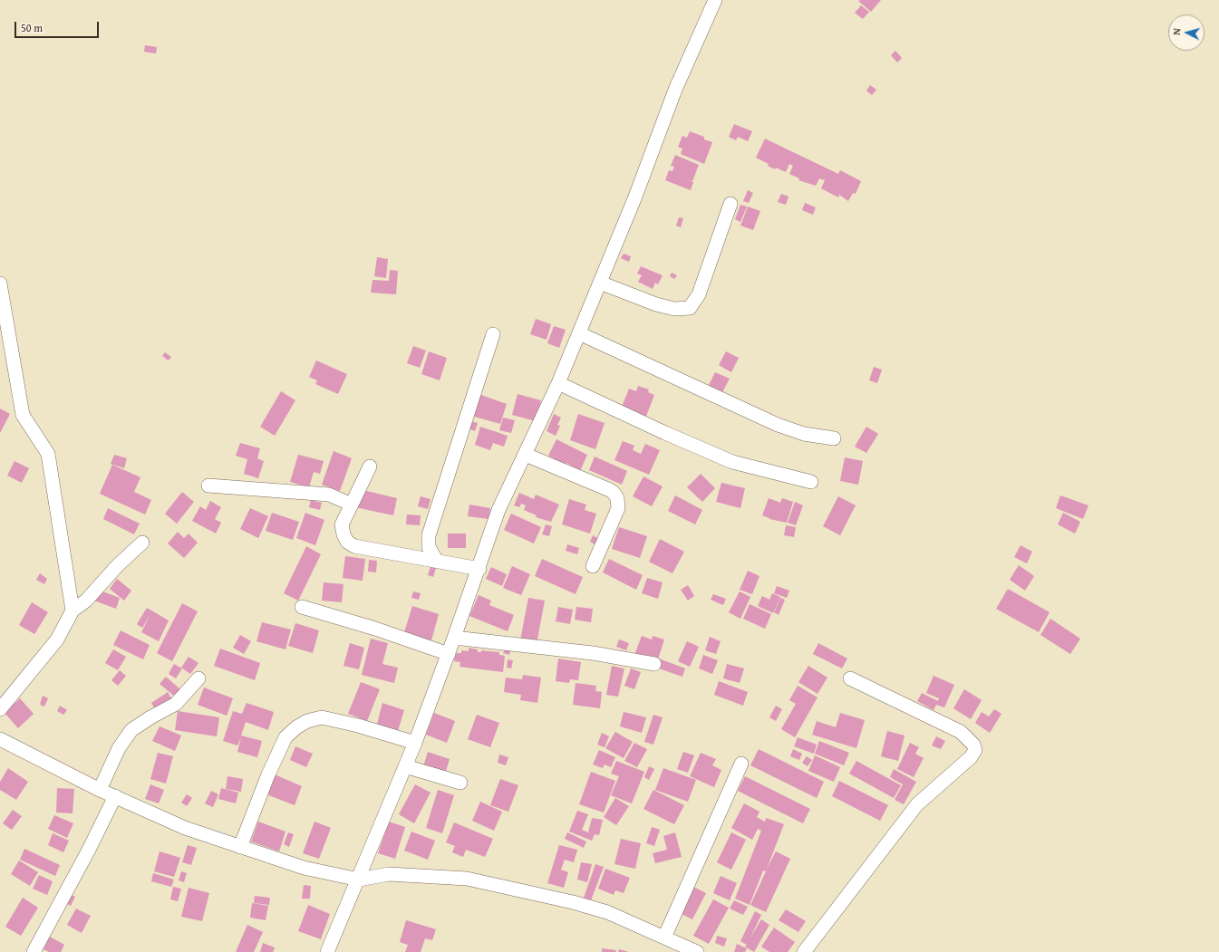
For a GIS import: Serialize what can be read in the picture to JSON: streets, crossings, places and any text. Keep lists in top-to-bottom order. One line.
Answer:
{"scale_bar":"50 m","north":"left"}
